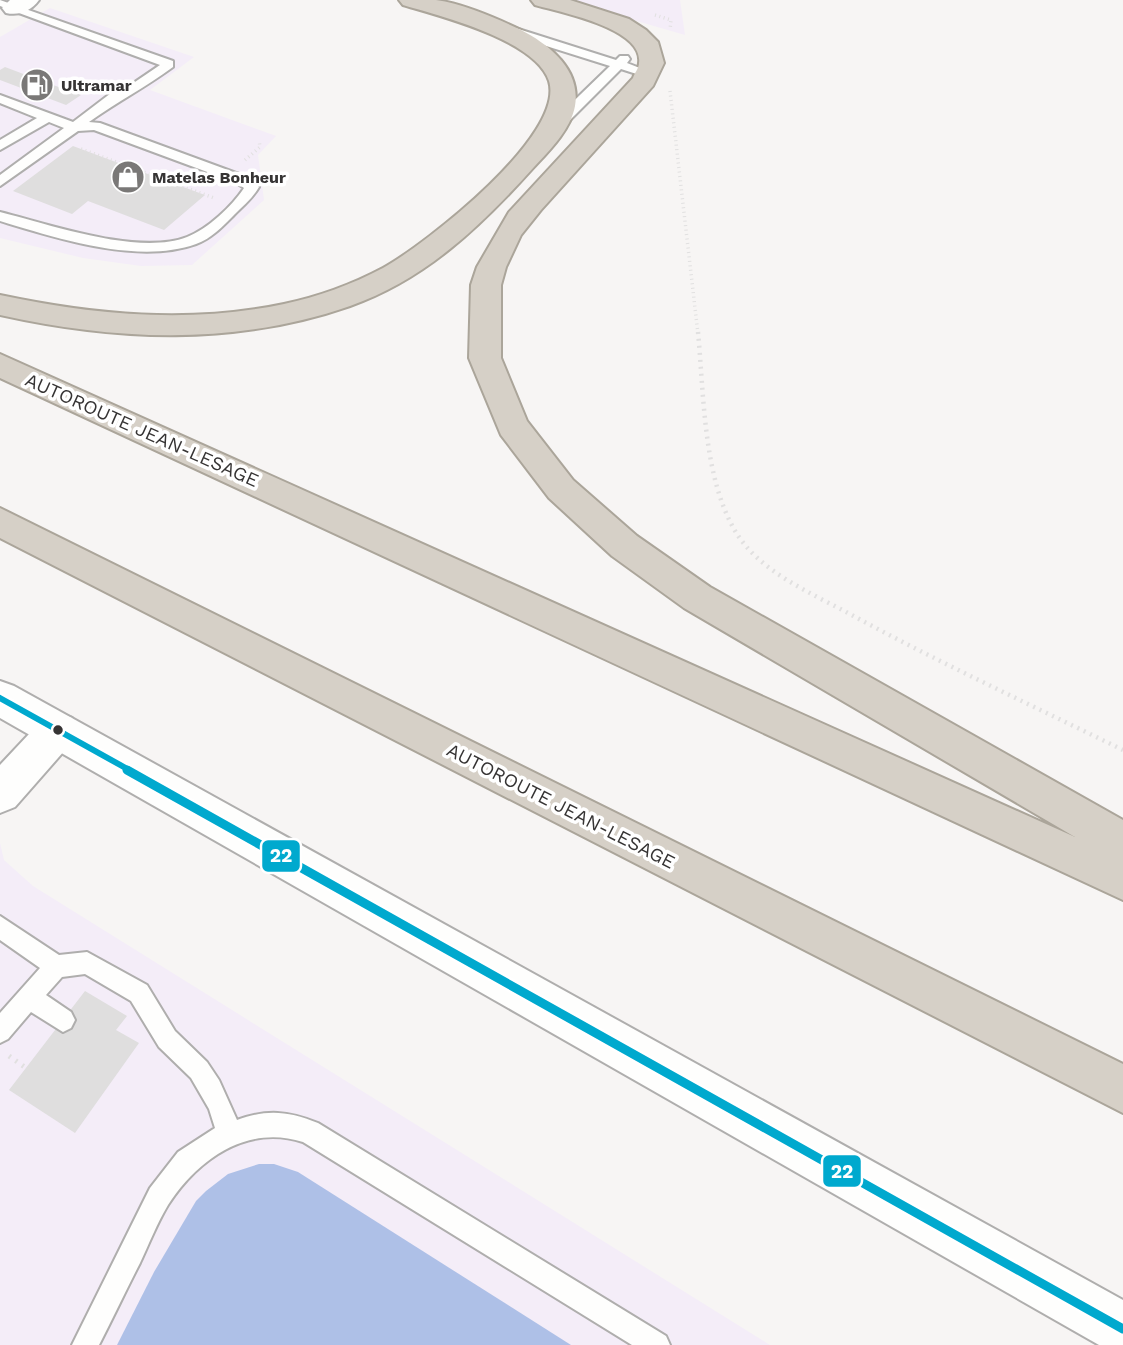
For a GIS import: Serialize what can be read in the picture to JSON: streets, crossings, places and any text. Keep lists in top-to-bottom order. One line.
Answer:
{"streets":{"highway":["AUTOROUTE JEAN-LESAGE"]},"places":{"fuel station":["Ultramar"],"shop":["Matelas Bonheur"]},"lines":["transit line 22"]}
